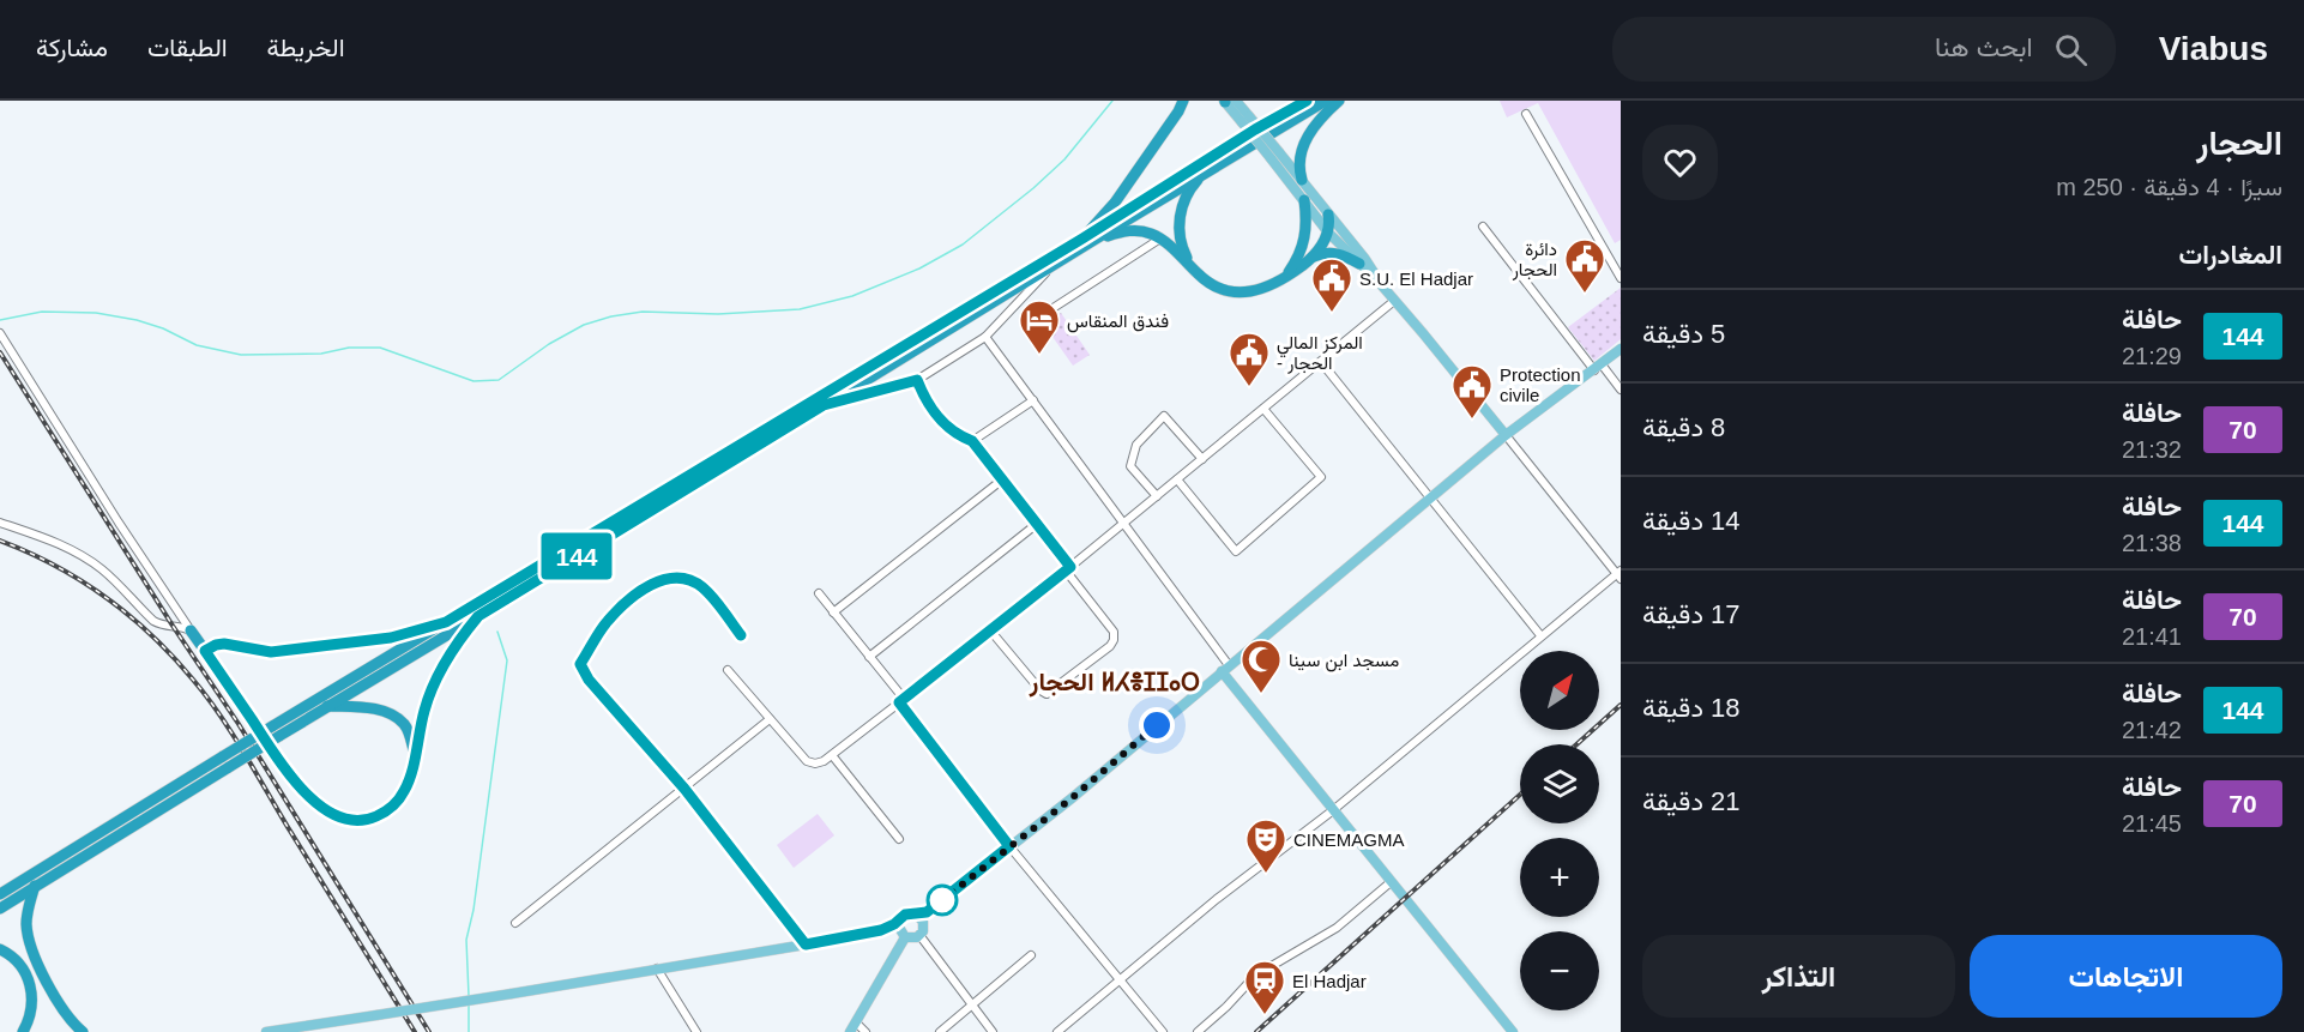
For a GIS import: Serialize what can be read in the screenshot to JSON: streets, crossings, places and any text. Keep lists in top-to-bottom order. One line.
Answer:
{"districts":["الحجار ⵍⵃⴻⵊⵊⴰⵔ"],"places":{"public building":["دائرة الحجار","S.U. El Hadjar","المركز المالي - الحجار","Protection civile"],"hotel":["فندق المنقاس"],"mosque":["مسجد ابن سينا"],"theatre":["CINEMAGMA"],"station":["El Hadjar"]},"lines":["bus line 144"],"north":"top right","page":{"header":"Viabus","search":"ابحث هنا","nav":["الخريطة","الطبقات","مشاركة"],"heading":[["الحجار","سيرًا · 4 دقيقة · 250 m"],"المغادرات"],"on_map":"144","list":[{"mark":"144","name":"حافلة","note":"21:29","value":"5 دقيقة"},{"mark":"70","name":"حافلة","note":"21:32","value":"8 دقيقة"},{"mark":"144","name":"حافلة","note":"21:38","value":"14 دقيقة"},{"mark":"70","name":"حافلة","note":"21:41","value":"17 دقيقة"},{"mark":"144","name":"حافلة","note":"21:42","value":"18 دقيقة"},{"mark":"70","name":"حافلة","note":"21:45","value":"21 دقيقة"}],"map_buttons":["+","−"],"buttons":["الاتجاهات","التذاكر"]}}
